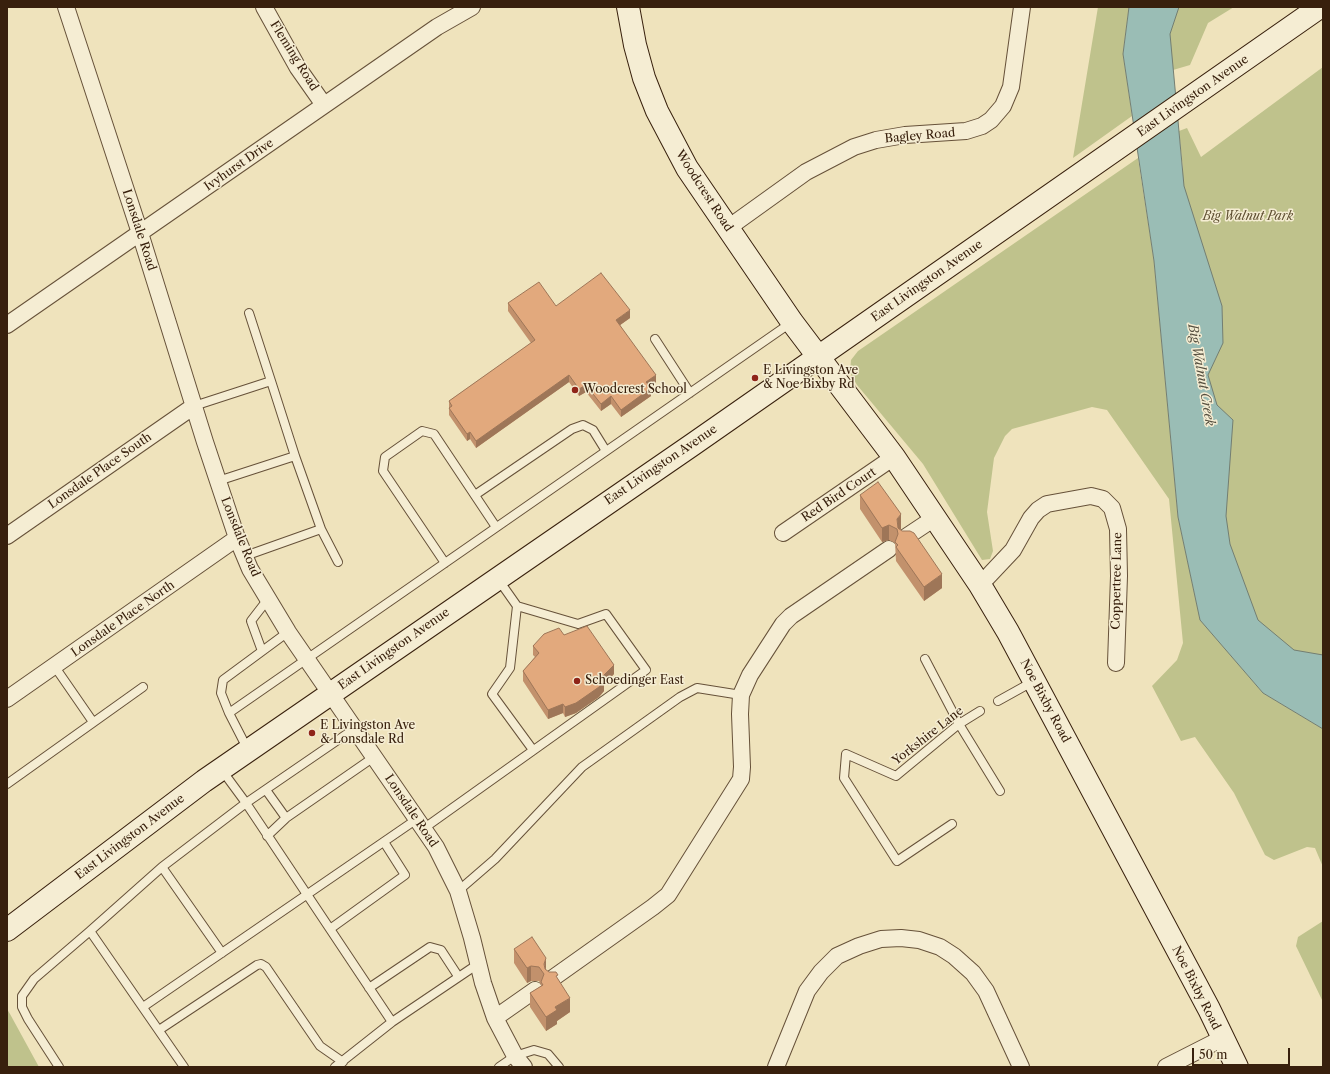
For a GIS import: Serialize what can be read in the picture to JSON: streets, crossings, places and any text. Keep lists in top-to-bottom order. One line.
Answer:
{"streets":{"main road":["East Livingston Avenue","Woodcrest Road","Noe Bixby Road"],"street":["Fleming Road","Bagley Road","Ivyhurst Drive","Lonsdale Road","Lonsdale Place South","Red Bird Court","Coppertree Lane","Lonsdale Place North"],"lane":["Yorkshire Lane"]},"crossings":[["Fleming Road","Ivyhurst Drive"],["East Livingston Avenue","Woodcrest Road"],["East Livingston Avenue","Lonsdale Road"],["East Livingston Avenue","Noe Bixby Road"],["Bagley Road","Woodcrest Road"],["Ivyhurst Drive","Lonsdale Road"],["Woodcrest Road","Noe Bixby Road"],["Lonsdale Road","Lonsdale Place South"],["Lonsdale Road","Lonsdale Place North"],["Red Bird Court","Noe Bixby Road"],["Coppertree Lane","Noe Bixby Road"]],"water":["Big Walnut Creek"],"parks":["Big Walnut Park"],"places":["E Livingston Ave & Noe Bixby Rd","Woodcrest School","Schoedinger East","E Livingston Ave & Lonsdale Rd"],"scale_bar":"50 m"}
